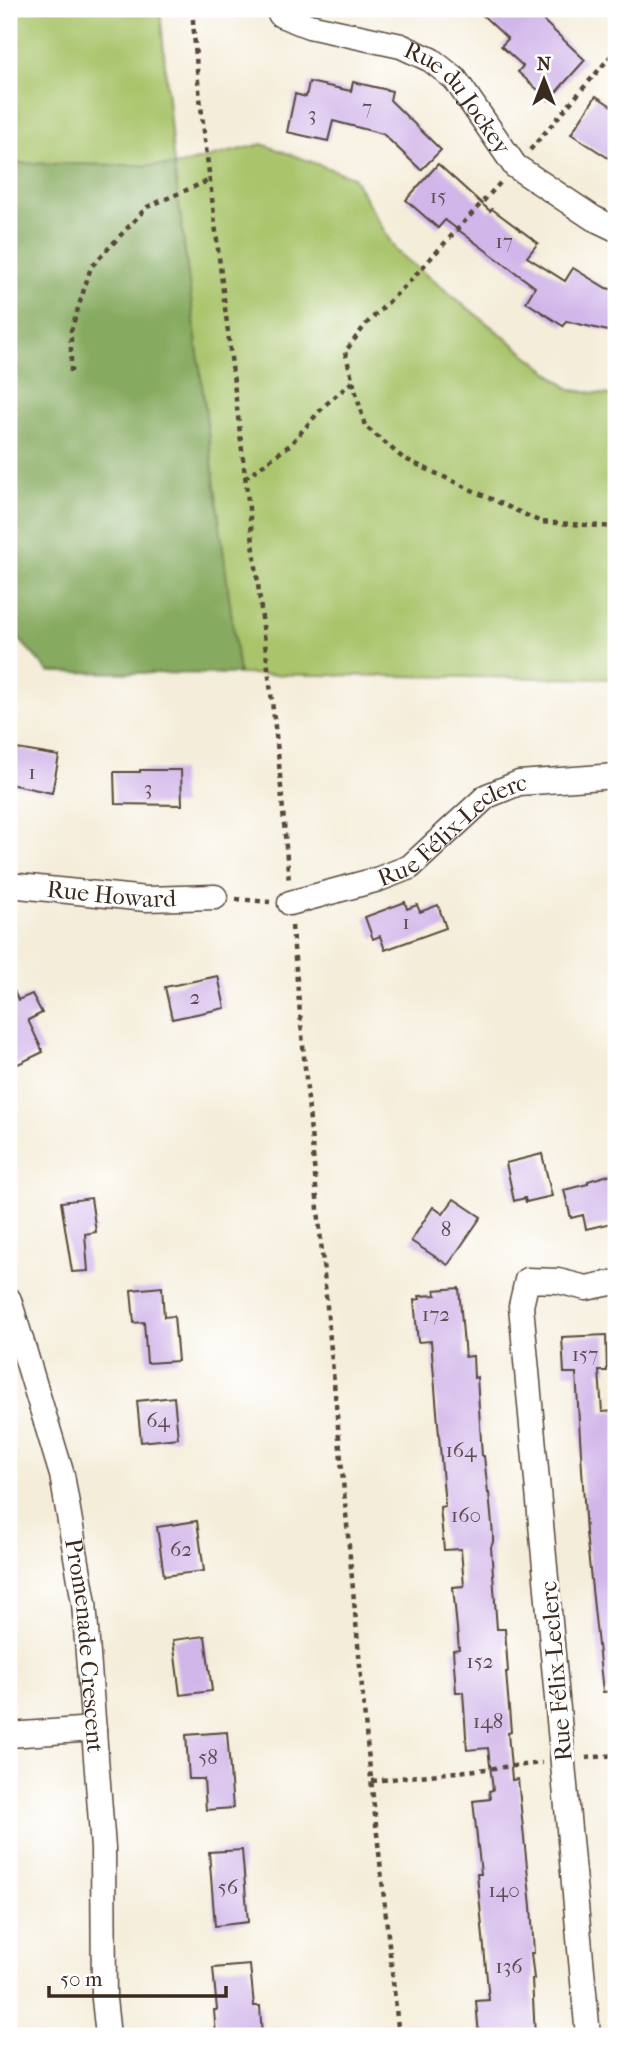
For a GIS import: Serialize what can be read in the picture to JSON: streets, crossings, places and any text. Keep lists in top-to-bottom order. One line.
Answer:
{"streets":{"street":["Rue du Jockey","Rue Félix-Leclerc","Rue Howard","Promenade Crescent"]},"house_numbers":["7","3","15","17","1","3","1","2","8","172","157","64","164","160","62","152","148","58","56","140","136"],"scale_bar":"50 m","north":"top"}
